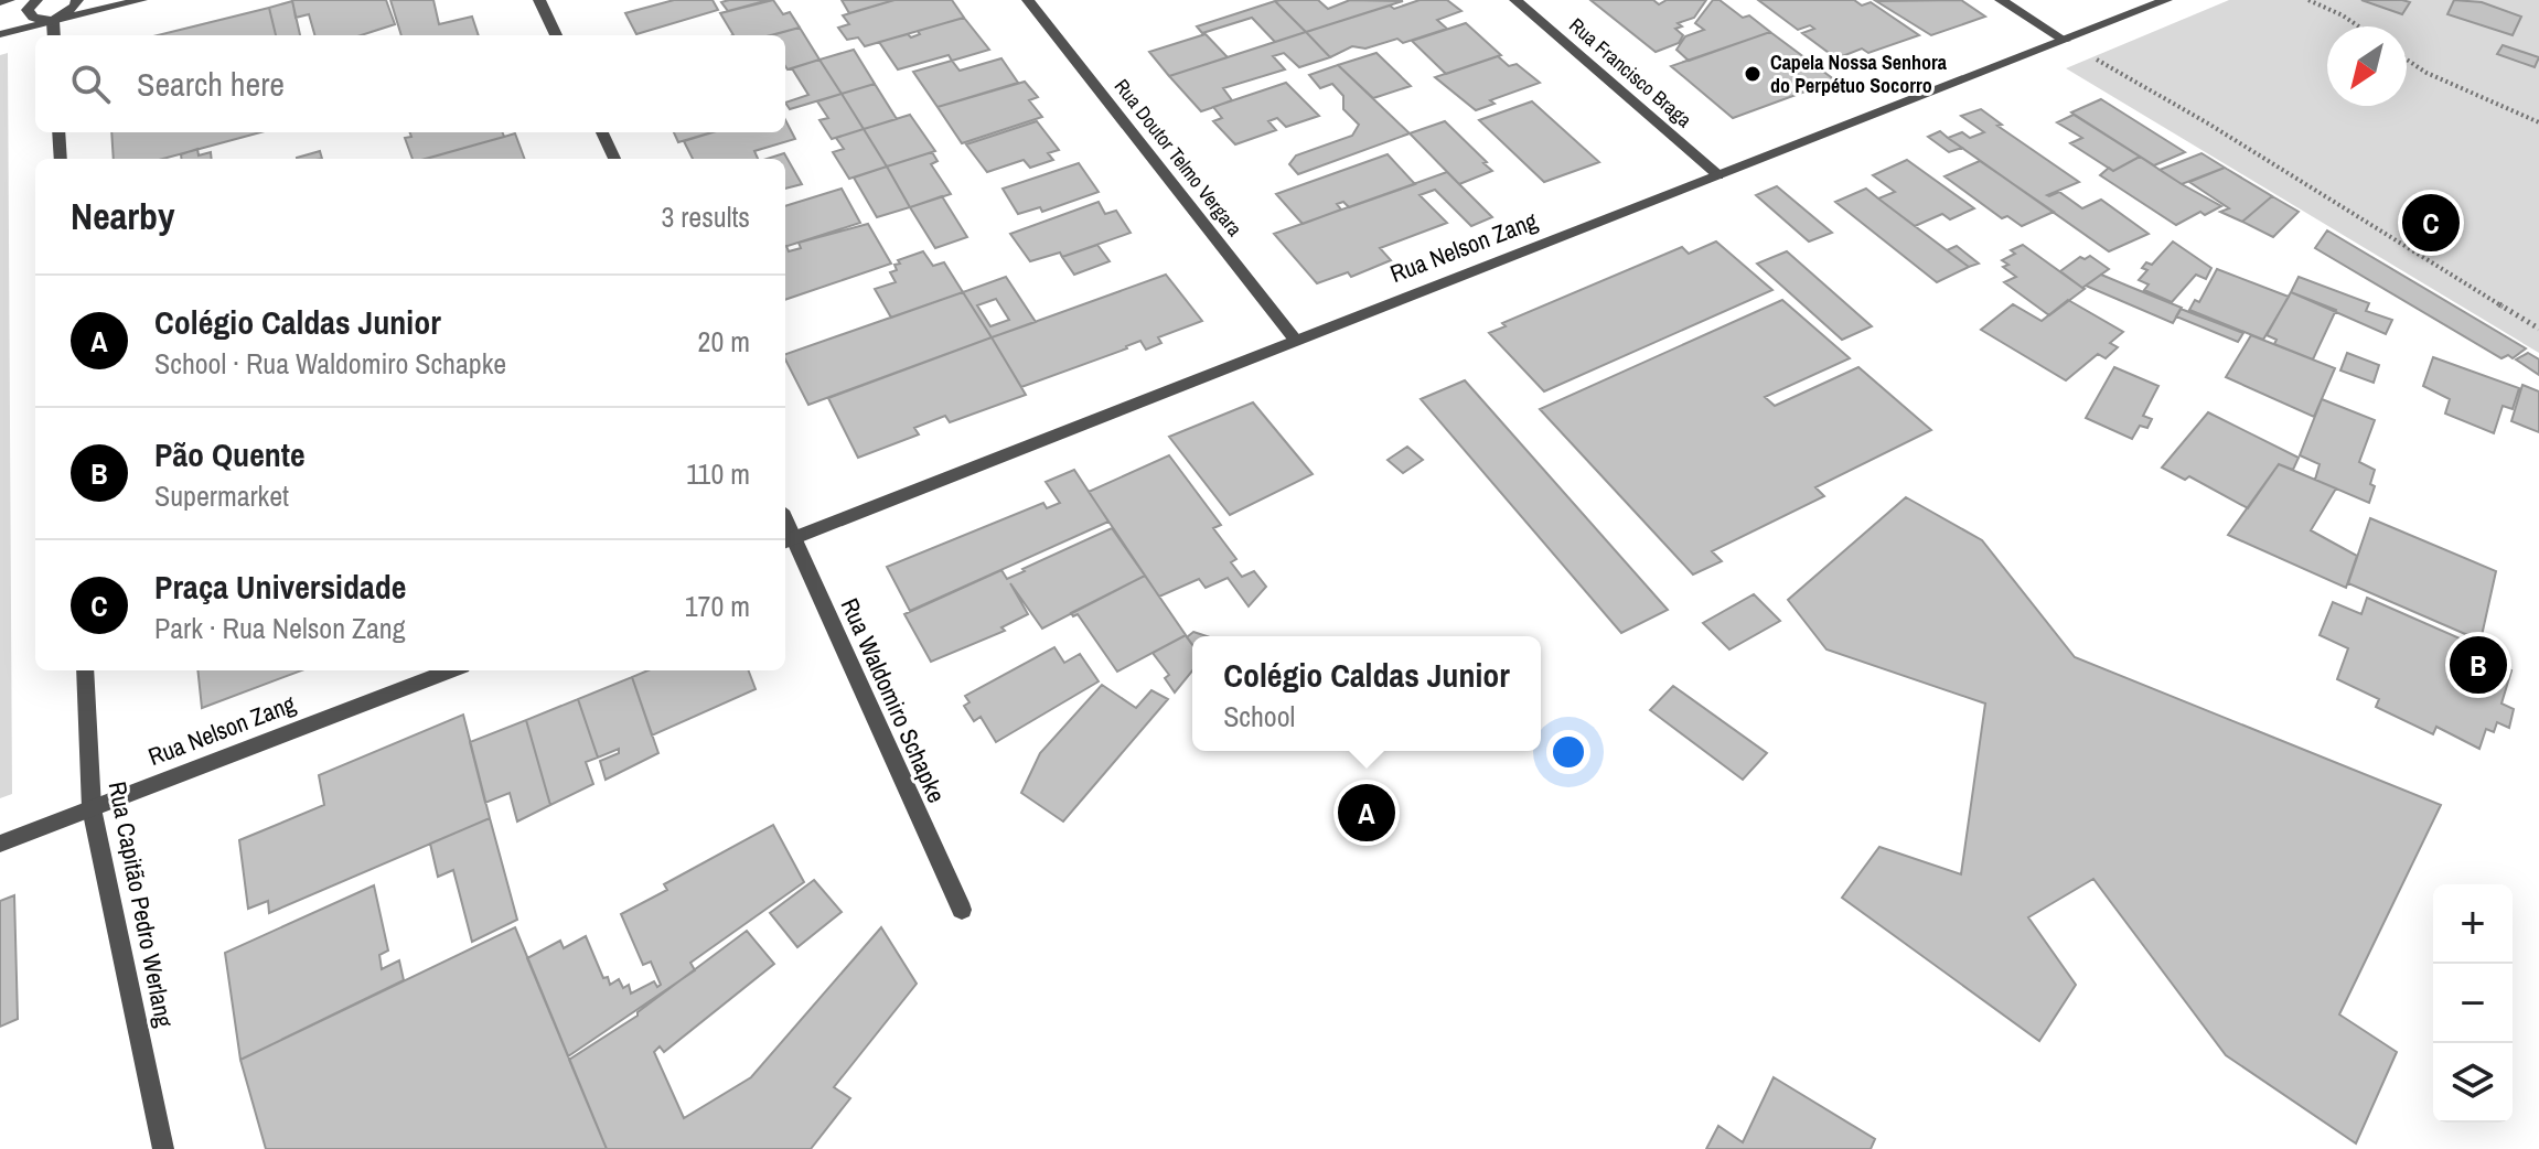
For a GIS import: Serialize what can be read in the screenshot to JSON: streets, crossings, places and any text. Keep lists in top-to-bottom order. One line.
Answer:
{"streets":{"street":["Rua Francisco Braga","Rua Doutor Telmo Vergara","Rua Nelson Zang","Rua Waldomiro Schapke","Rua Capitão Pedro Werlang"]},"crossings":[["Rua Francisco Braga","Rua Nelson Zang"],["Rua Doutor Telmo Vergara","Rua Nelson Zang"],["Rua Nelson Zang","Rua Waldomiro Schapke"],["Rua Nelson Zang","Rua Capitão Pedro Werlang"]],"places":["Capela Nossa Senhora do Perpétuo Socorro"],"north":"bottom left","page":{"search":"Search here","heading":["Nearby","3 results"],"pins":["C","B","A"],"list":[{"mark":"A","name":"Colégio Caldas Junior","note":"School · Rua Waldomiro Schapke","value":"20 m"},{"mark":"B","name":"Pão Quente","note":"Supermarket","value":"110 m"},{"mark":"C","name":"Praça Universidade","note":"Park · Rua Nelson Zang","value":"170 m"}],"popup":["Colégio Caldas Junior","School"],"map_buttons":["+","−"]}}
